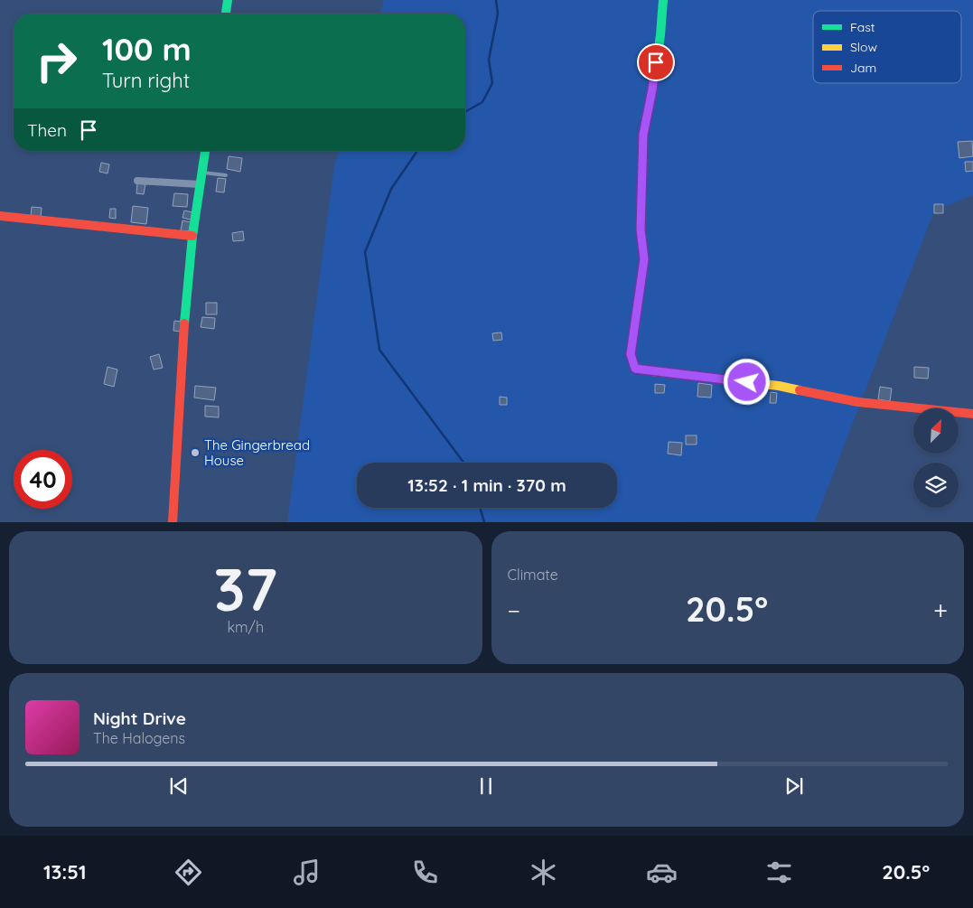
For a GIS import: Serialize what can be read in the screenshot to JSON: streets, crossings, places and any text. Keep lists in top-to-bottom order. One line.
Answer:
{"places":["The Gingerbread House"],"legend":["Fast","Slow","Jam"],"north":"top right","page":{"turn":["100 m","Turn right"],"then":"Then","limit":"40","trip":"13:52 · 1 min · 370 m","tile":[["37","km/h"],"Climate"],"heat":["−","20.5°","+"],"song":["Night Drive","The Halogens"],"tabs":["13:51","20.5°"]}}
